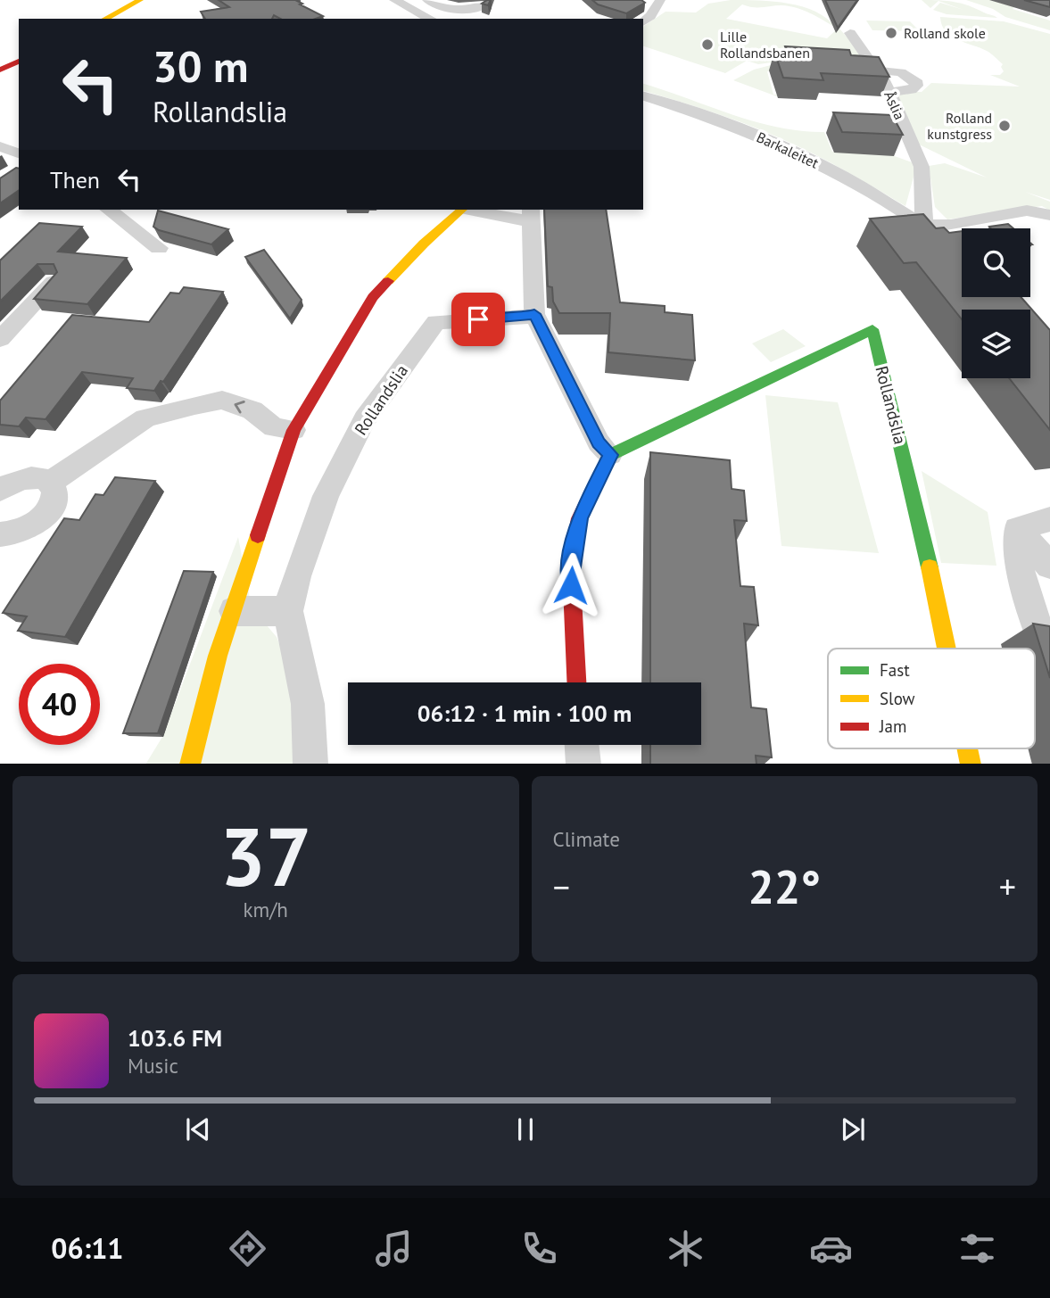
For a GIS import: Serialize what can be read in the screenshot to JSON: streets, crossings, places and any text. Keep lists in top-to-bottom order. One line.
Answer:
{"streets":{"street":["Åslia","Barkaleitet","Rollandslia"]},"crossings":[["Åslia","Barkaleitet"]],"places":["Rolland skole","Lille Rollandsbanen","Rolland kunstgress"],"legend":["Fast","Slow","Jam"],"page":{"turn":["30 m","Rollandslia"],"then":"Then","limit":"40","trip":"06:12 · 1 min · 100 m","tile":[["37","km/h"],"Climate"],"heat":["−","22°","+"],"song":["103.6 FM","Music"],"tabs":"06:11"}}
